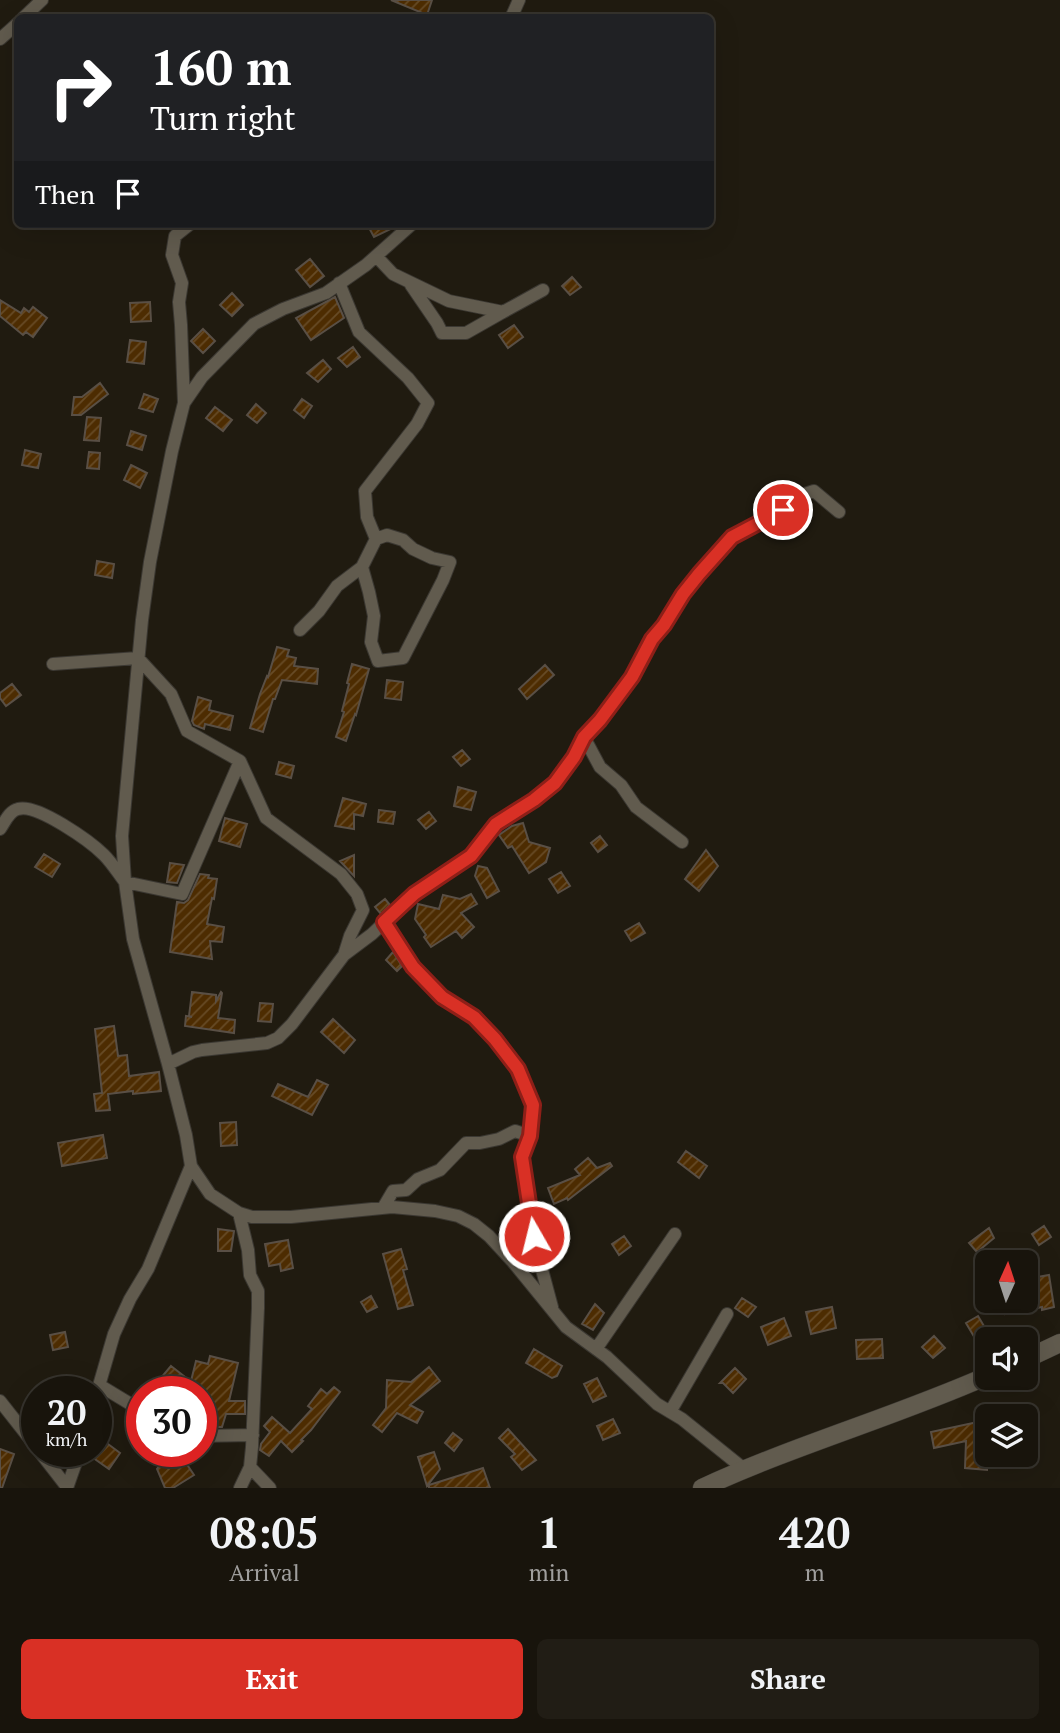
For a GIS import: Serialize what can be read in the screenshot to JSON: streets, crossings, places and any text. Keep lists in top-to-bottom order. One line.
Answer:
{"north":"top","page":{"turn":["160 m","Turn right"],"then":"Then","speed":"20 km/h","limit":"30","eta":["08:05","Arrival","1","min","420","m"],"buttons":["Exit","Share"]}}
